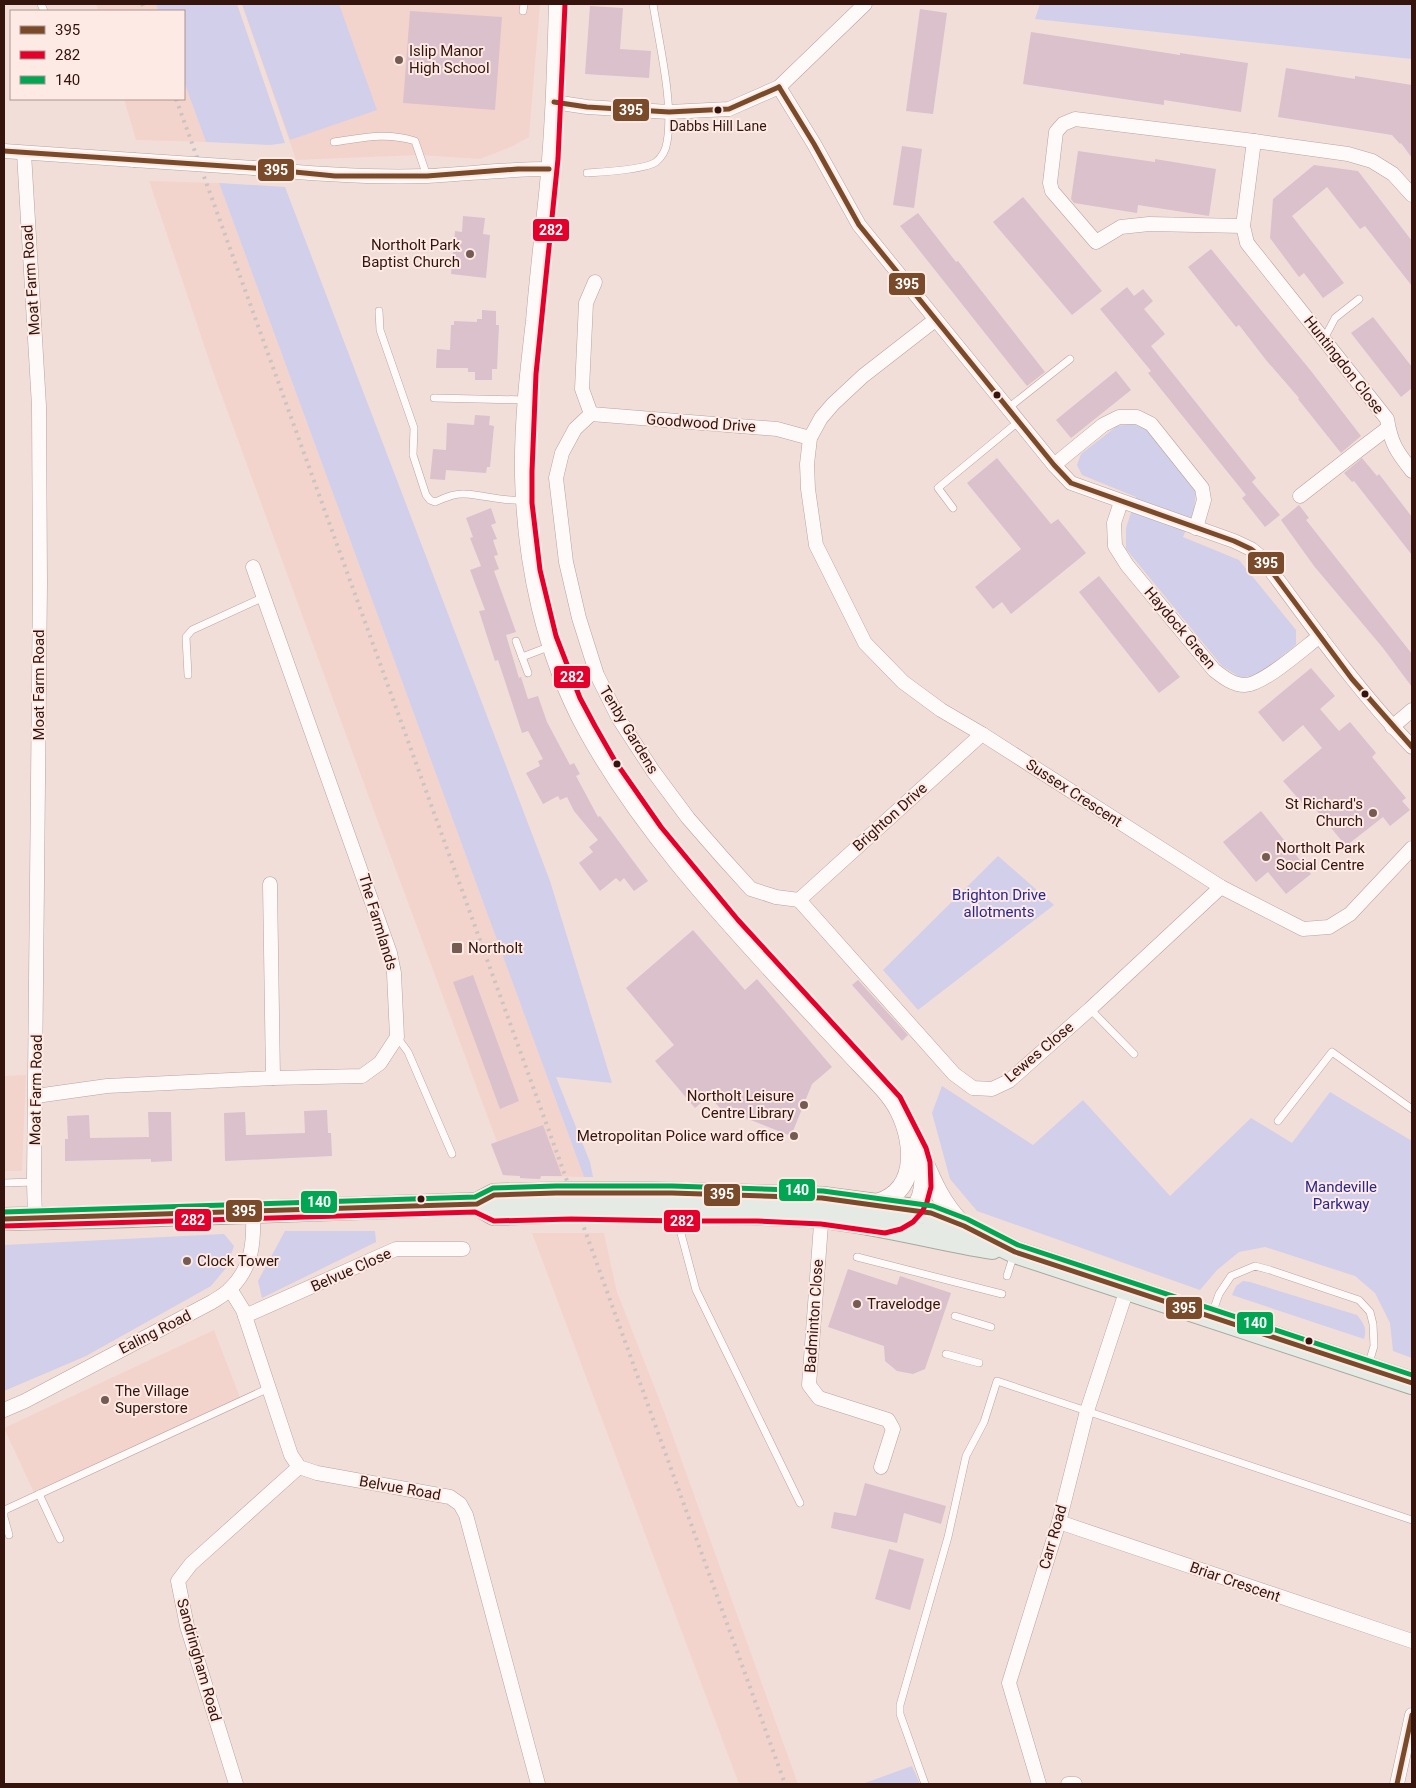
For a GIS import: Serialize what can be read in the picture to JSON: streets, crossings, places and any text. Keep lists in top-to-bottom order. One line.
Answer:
{"streets":{"street":["Moat Farm Road","Huntingdon Close","Goodwood Drive","Haydock Green","Tenby Gardens","Sussex Crescent","Brighton Drive","The Farmlands","Lewes Close","Belvue Close","Badminton Close","Ealing Road","Belvue Road","Carr Road","Briar Crescent","Sandringham Road"]},"crossings":[["Goodwood Drive","Tenby Gardens"],["Goodwood Drive","Sussex Crescent"],["Tenby Gardens","Brighton Drive"],["Tenby Gardens","Lewes Close"],["Sussex Crescent","Brighton Drive"],["Sussex Crescent","Lewes Close"],["Brighton Drive","Lewes Close"],["Belvue Road","Sandringham Road"],["Carr Road","Briar Crescent"]],"parks":["Brighton Drive allotments","Mandeville Parkway"],"places":{"other":["Islip Manor High School","Dabbs Hill Lane","Northolt Park Baptist Church","St Richard's Church","Northolt Park Social Centre","Northolt Leisure Centre Library","Metropolitan Police ward office","Clock Tower","Travelodge","The Village Superstore"],"transit":["Northolt"]},"lines":["transit line 282","transit line 395","transit line 140"],"legend":["395","282","140"]}
